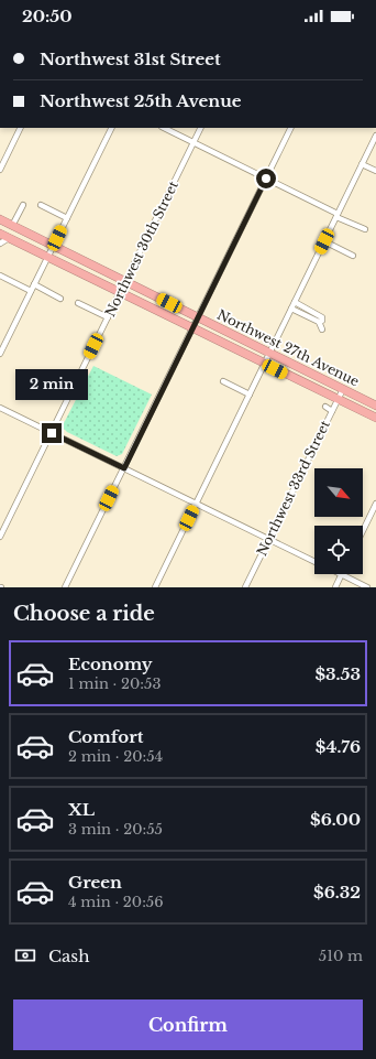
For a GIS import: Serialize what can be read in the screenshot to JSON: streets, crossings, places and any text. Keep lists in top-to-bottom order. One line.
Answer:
{"streets":{"highway":["Northwest 27th Avenue"],"street":["Northwest 30th Street","Northwest 33rd Street"]},"crossings":[["Northwest 30th Street","Northwest 27th Avenue"],["Northwest 27th Avenue","Northwest 33rd Street"]],"north":"bottom right","page":{"status":"20:50","banner":["Northwest 31st Street","Northwest 25th Avenue"],"bubble":"2 min","heading":"Choose a ride","list":[{"name":"Economy","note":"1 min · 20:53","value":"$3.53"},{"name":"Comfort","note":"2 min · 20:54","value":"$4.76"},{"name":"XL","note":"3 min · 20:55","value":"$6.00"},{"name":"Green","note":"4 min · 20:56","value":"$6.32"}],"pay":["Cash","510 m"],"buttons":"Confirm"}}
